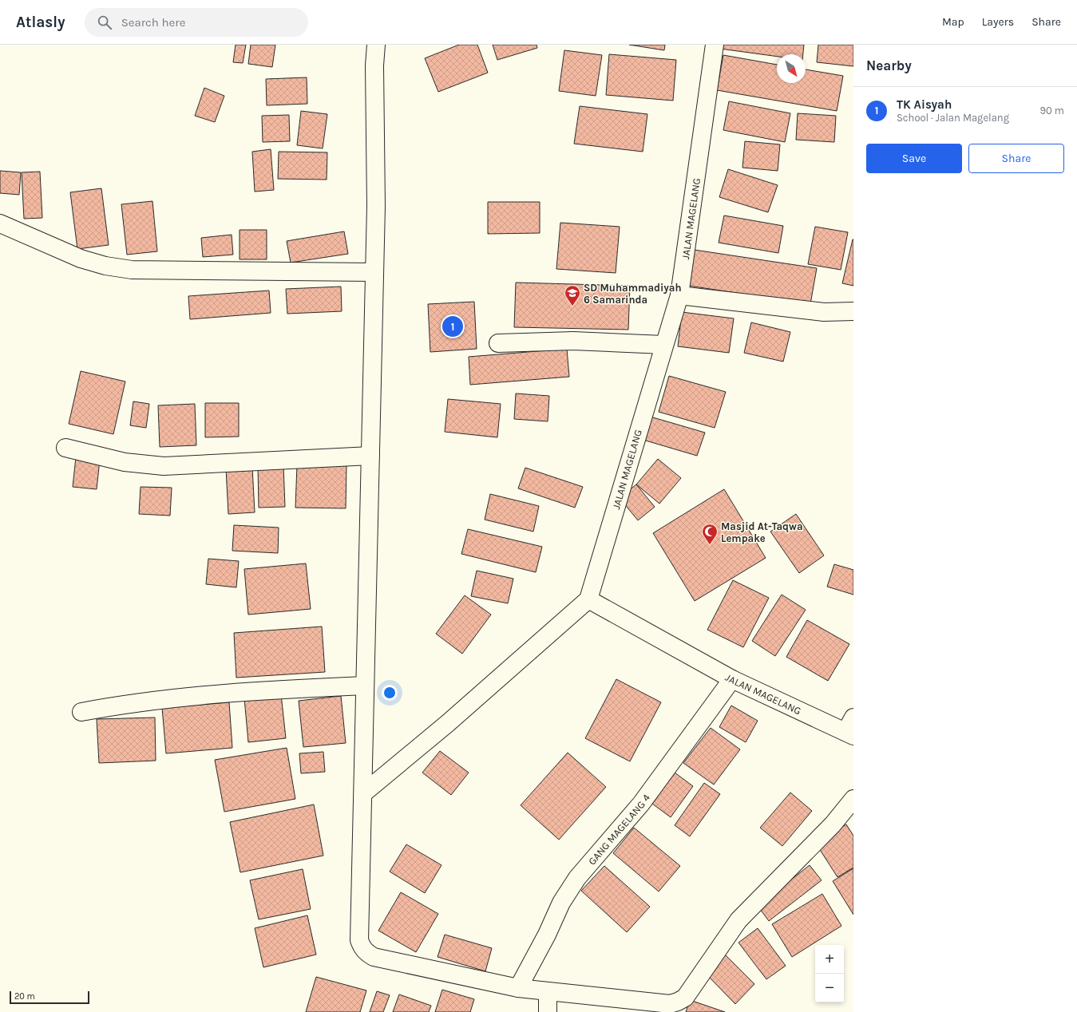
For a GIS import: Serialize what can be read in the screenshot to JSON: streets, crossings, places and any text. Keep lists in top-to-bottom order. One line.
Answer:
{"streets":{"street":["JALAN MAGELANG","GANG MAGELANG 4"]},"crossings":[["JALAN MAGELANG","GANG MAGELANG 4"]],"places":{"school or university":["SD Muhammadiyah 6 Samarinda"],"mosque":["Masjid At-Taqwa Lempake"]},"scale_bar":"20 m","north":"bottom right","page":{"header":"Atlasly","search":"Search here","nav":["Map","Layers","Share"],"heading":"Nearby","list":[{"mark":"1","name":"TK Aisyah","note":"School · Jalan Magelang","value":"90 m"}],"buttons":["Save","Share"],"pins":"1","map_buttons":["+","−"],"scale":"20 m"}}
